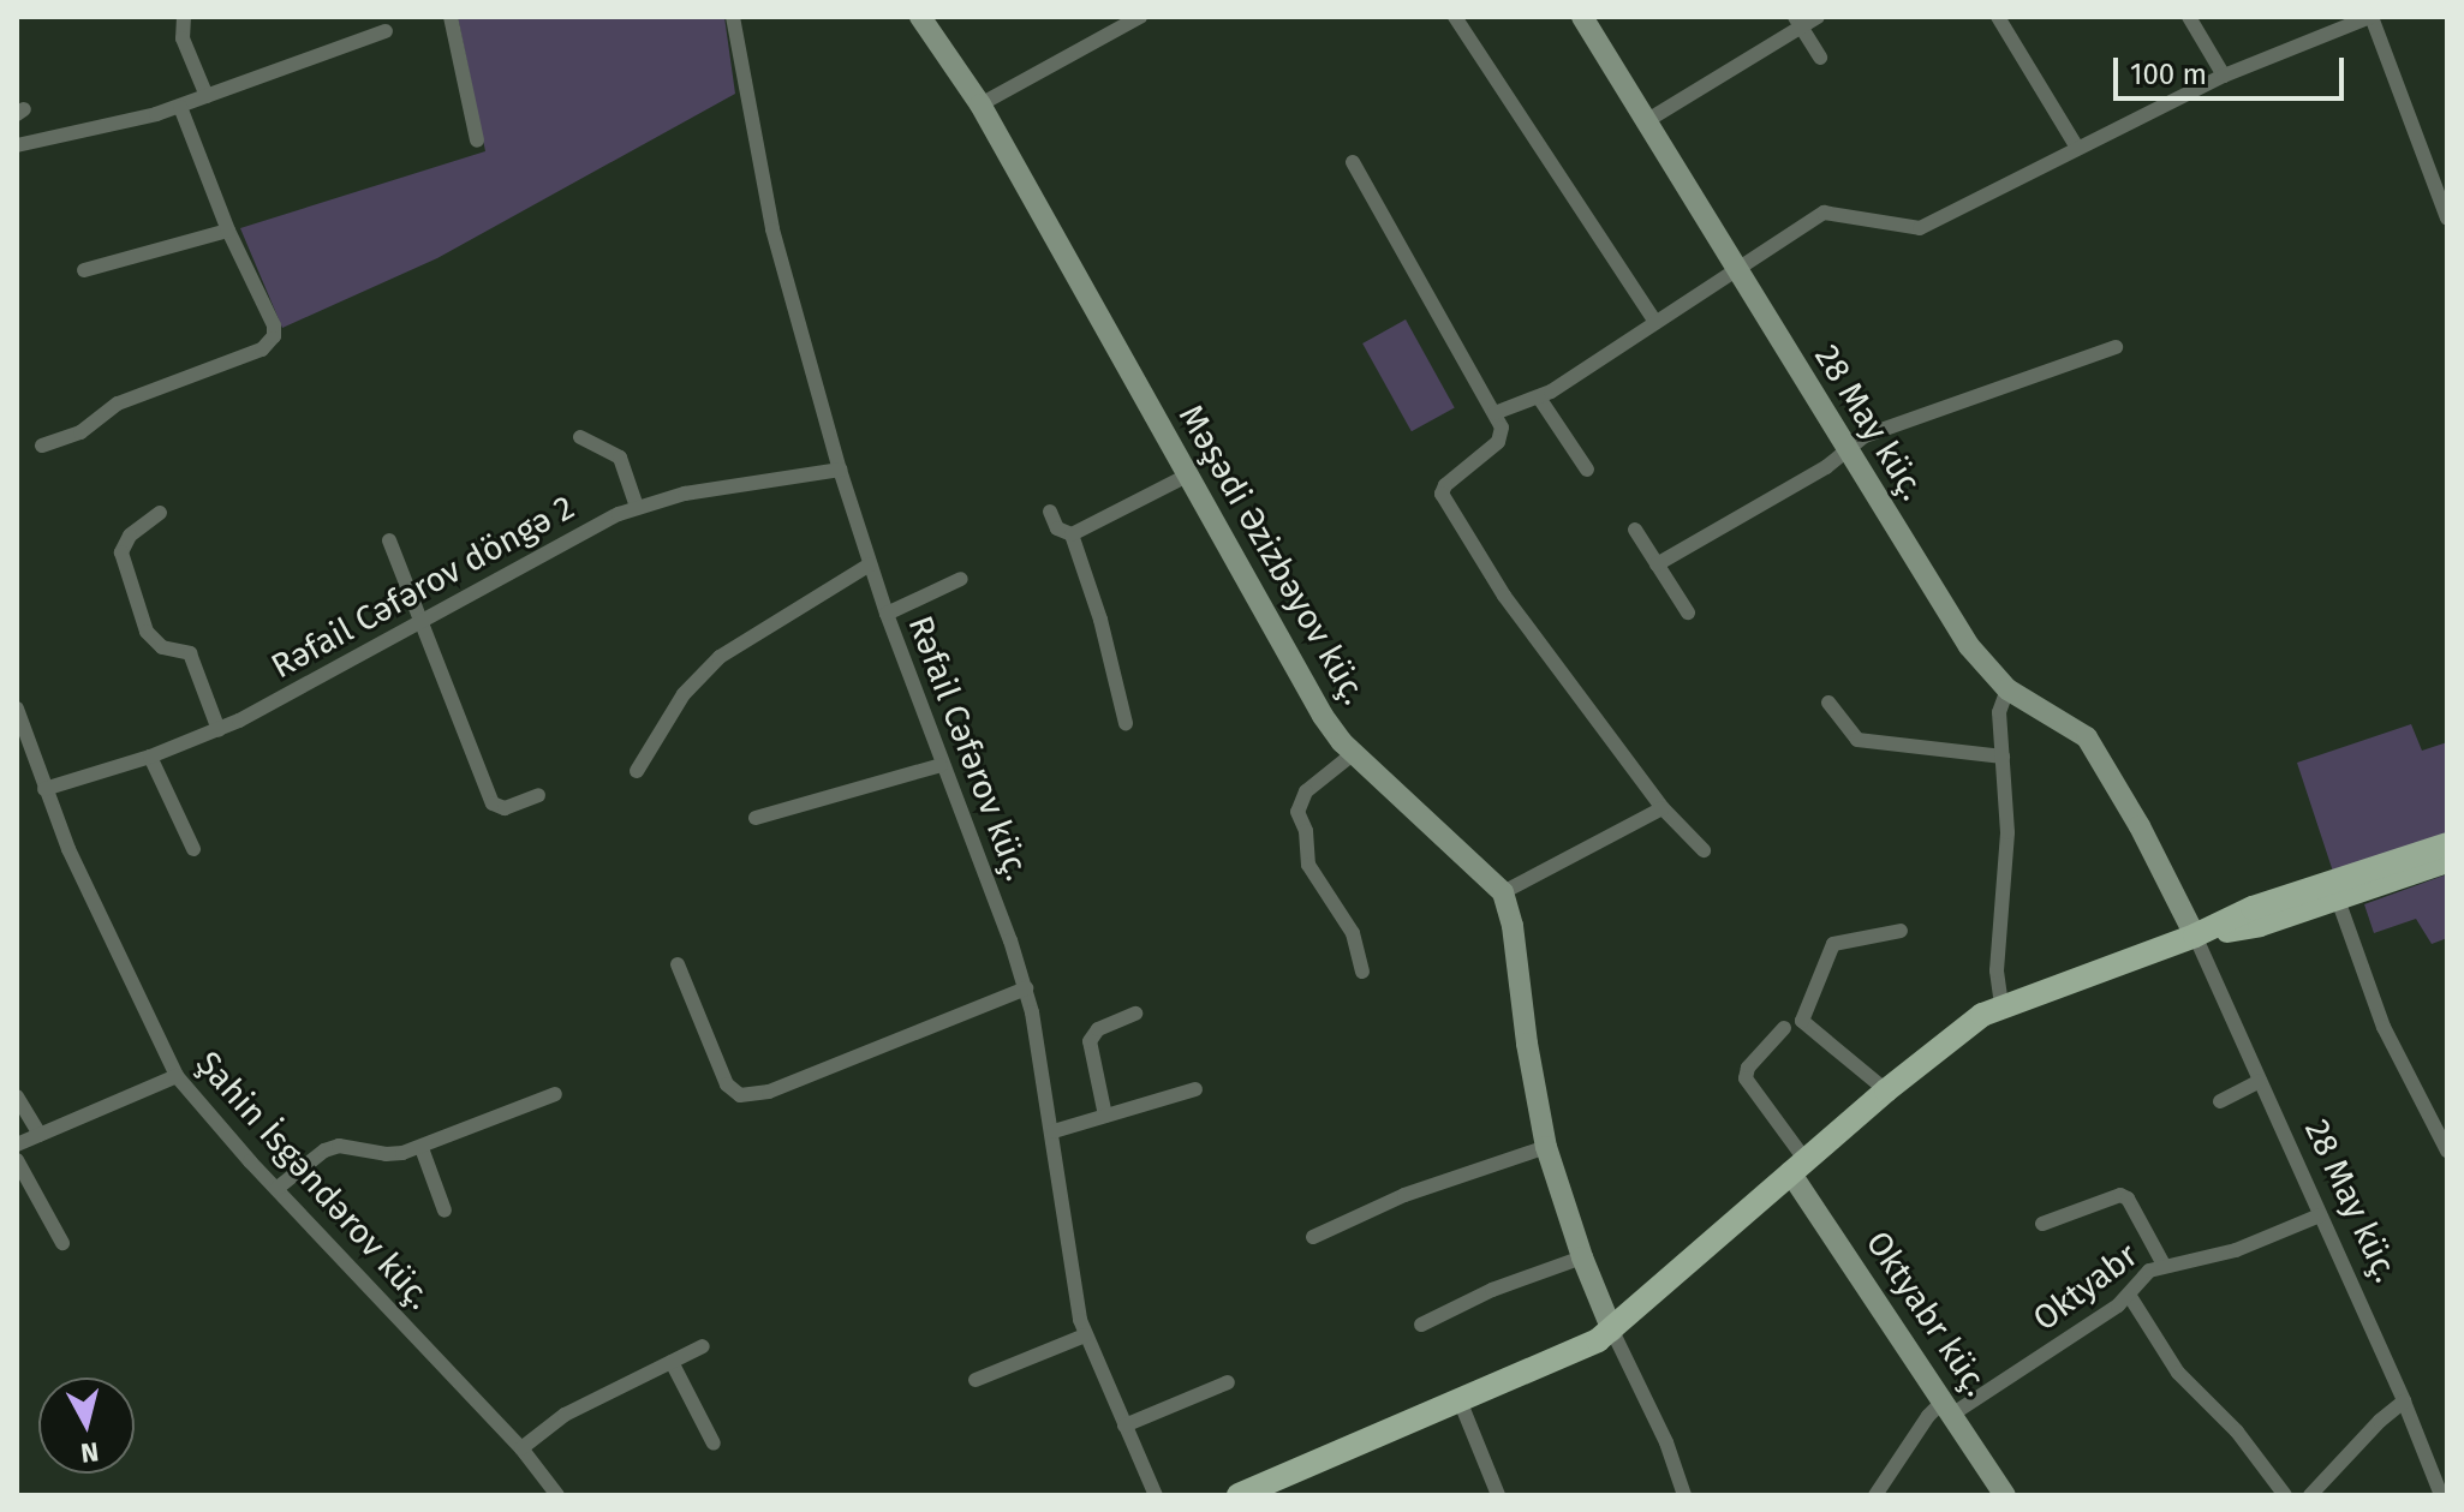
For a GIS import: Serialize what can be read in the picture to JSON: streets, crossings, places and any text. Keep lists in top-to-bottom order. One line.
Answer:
{"streets":{"street":["28 May küç.","Məşədi Əzizbəyov küç.","Rəfail Cəfərov döngə 2","Rəfail Cəfərov küç.","Şahin İsgəndərov küç.","Oktyabr","Oktyabr küç."]},"crossings":[["28 May küç.","Oktyabr"],["Rəfail Cəfərov döngə 2","Rəfail Cəfərov küç."],["Rəfail Cəfərov döngə 2","Şahin İsgəndərov küç."],["Oktyabr","Oktyabr küç."]],"scale_bar":"100 m","north":"bottom"}
